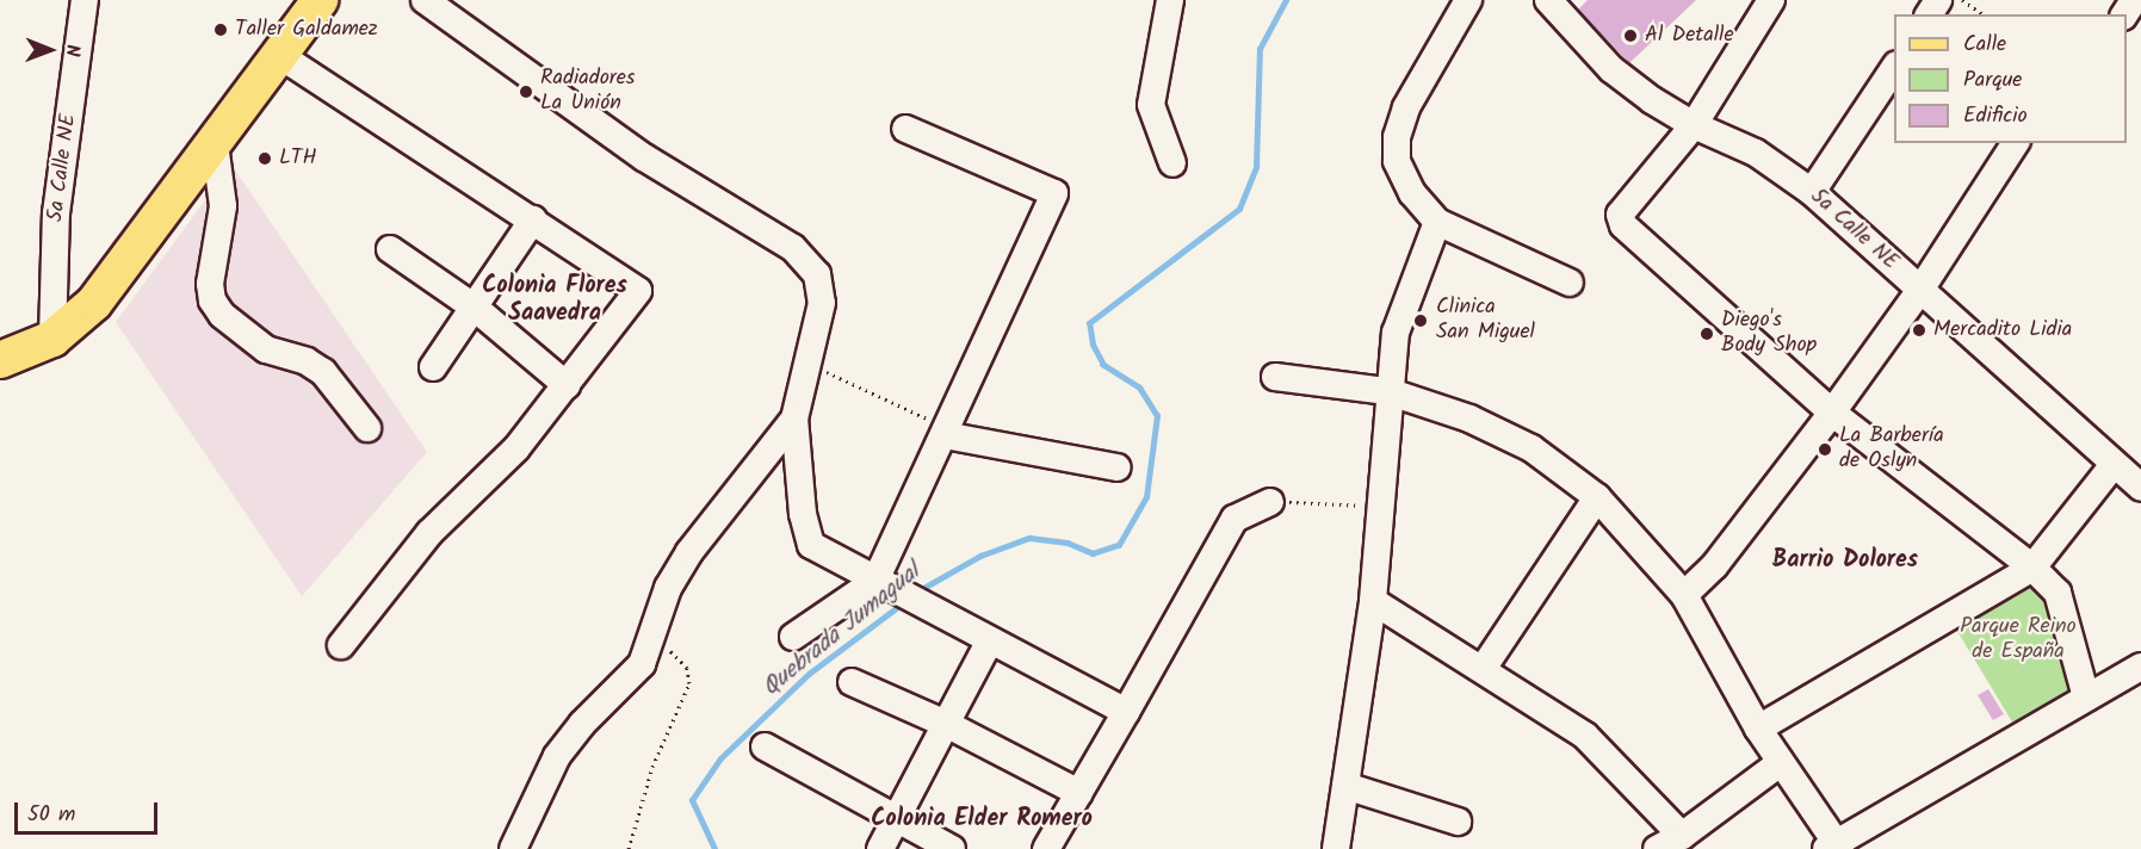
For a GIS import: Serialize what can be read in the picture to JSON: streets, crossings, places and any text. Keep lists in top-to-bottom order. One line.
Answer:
{"streets":{"street":["5a Calle NE"]},"districts":["Colonia Flores Saavedra","Barrio Dolores","Colonia Elder Romero"],"water":["Quebrada Jumagual"],"parks":["Parque Reino de España"],"places":["Taller Galdamez","Al Detalle","Radiadores La Unión","LTH","Clinica San Miguel","Mercadito Lidia","Diego's Body Shop","La Barbería de Oslyn"],"legend":["Calle","Parque","Edificio"],"scale_bar":"50 m","north":"right"}
